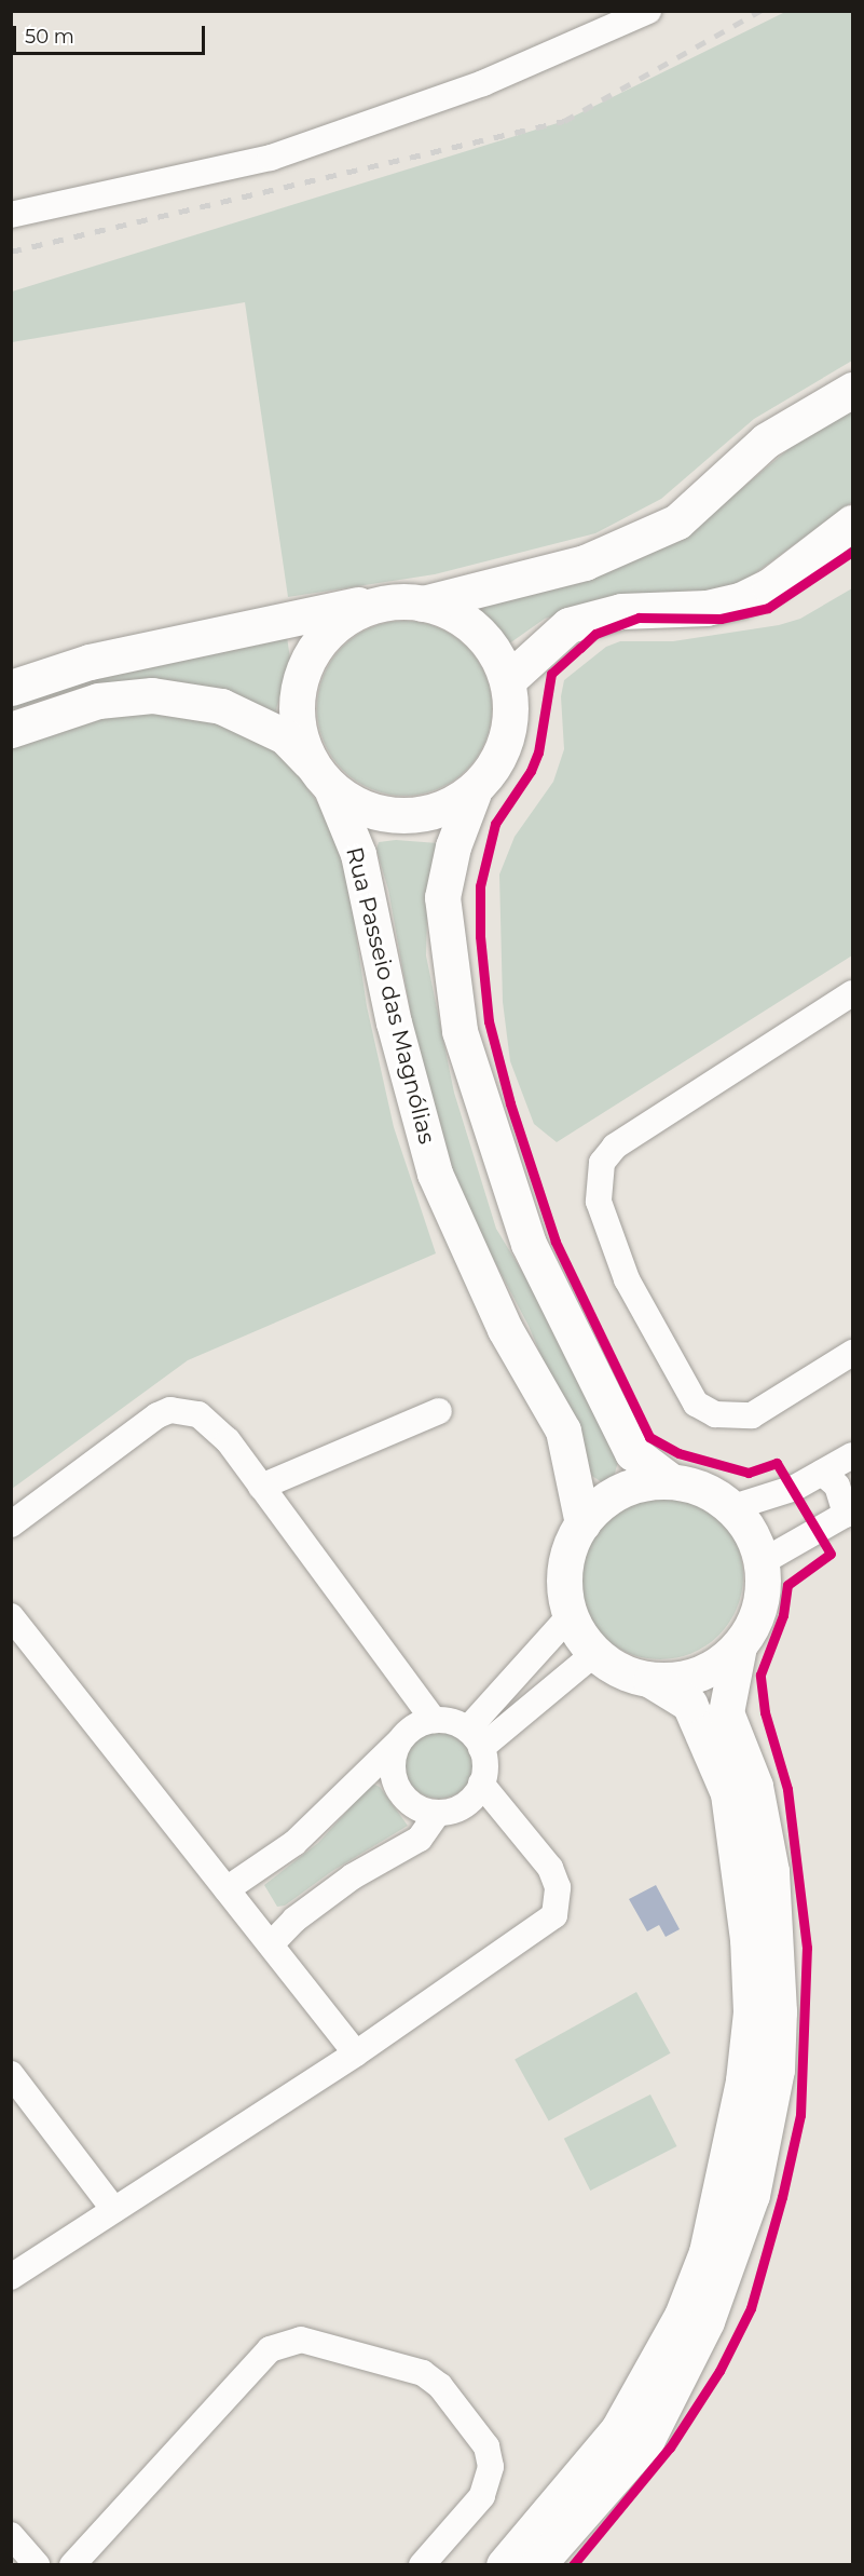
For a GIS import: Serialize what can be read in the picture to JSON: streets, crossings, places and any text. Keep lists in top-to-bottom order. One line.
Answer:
{"streets":{"street":["Rua Passeio das Magnólias"]},"scale_bar":"50 m"}
